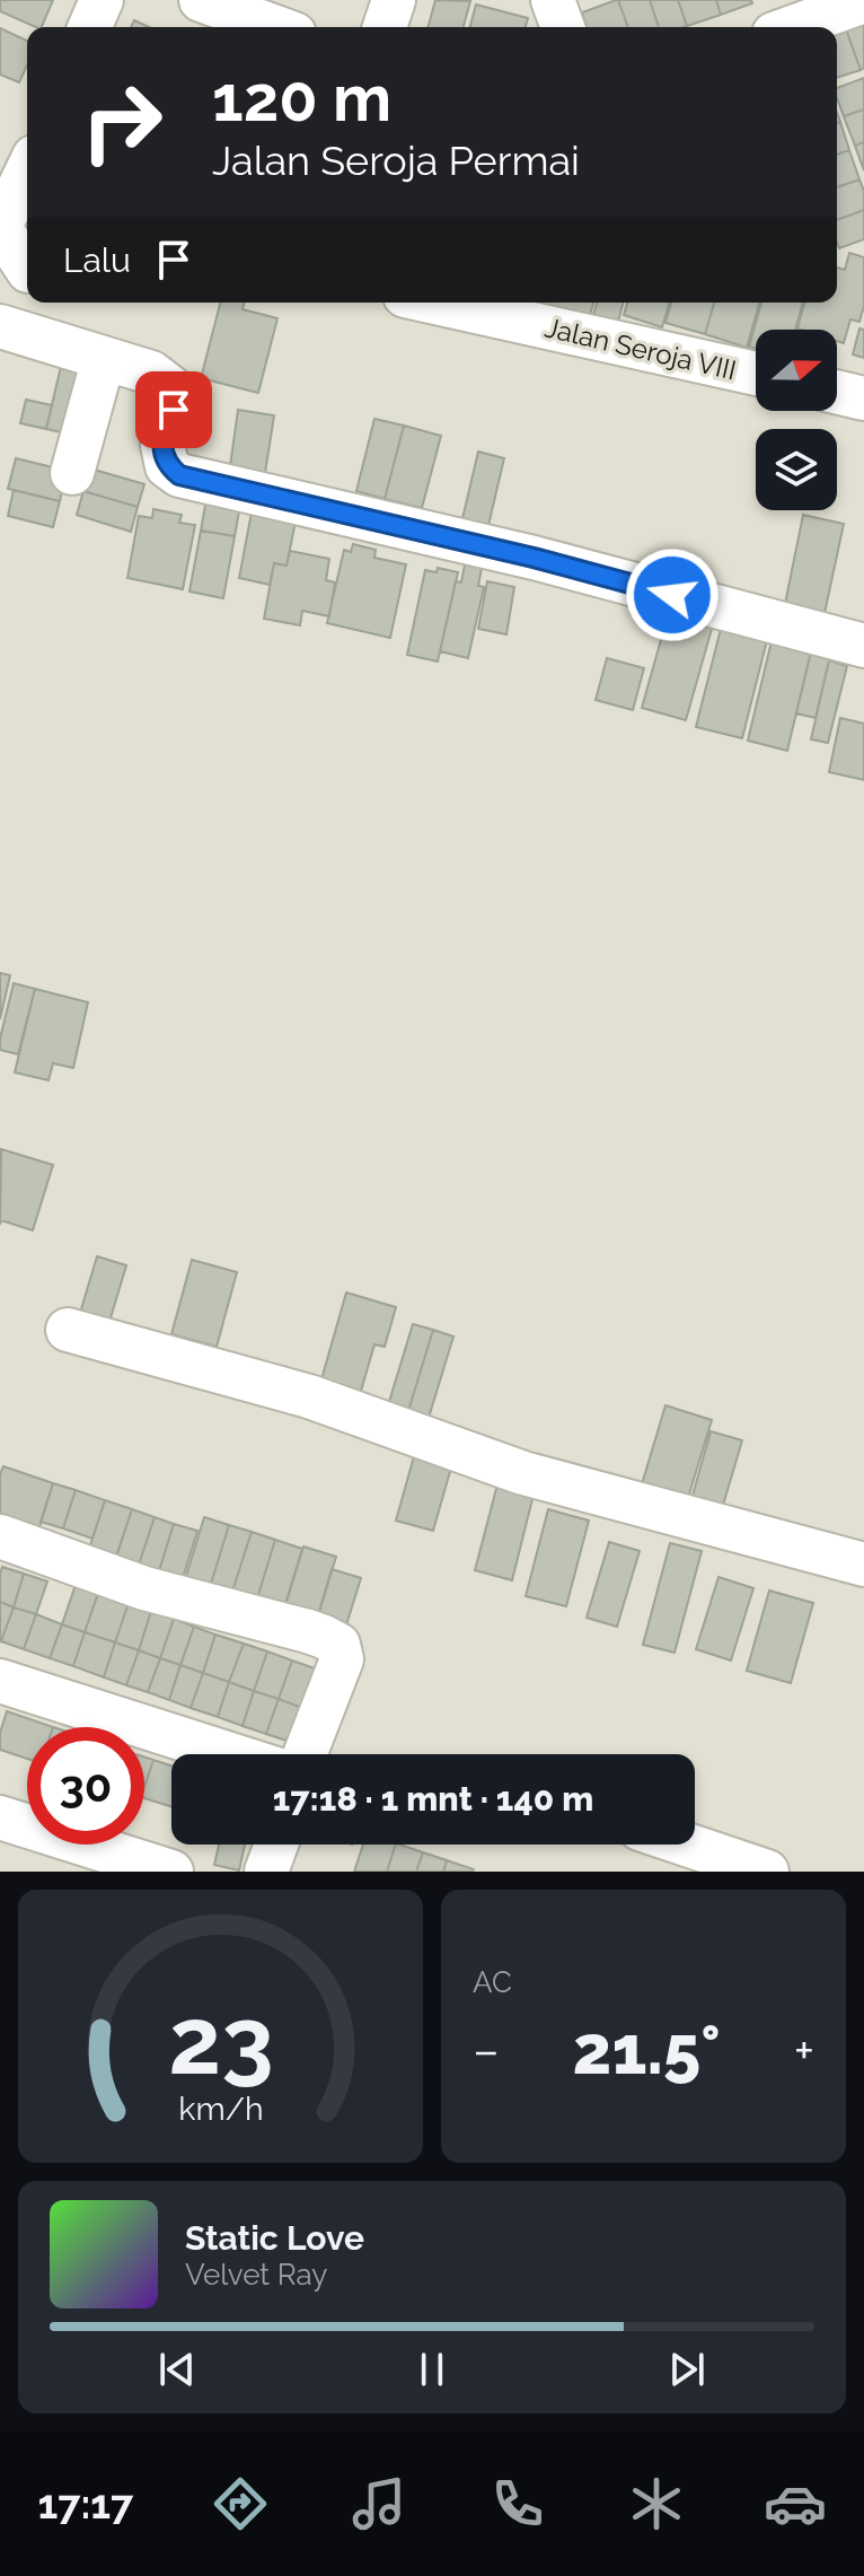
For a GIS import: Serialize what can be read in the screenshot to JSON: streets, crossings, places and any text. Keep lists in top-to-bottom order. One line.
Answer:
{"streets":{"street":["Jalan Seroja VIII"]},"north":"right","page":{"turn":["120 m","Jalan Seroja Permai"],"then":"Lalu","limit":"30","trip":"17:18 · 1 mnt · 140 m","tile":"AC","heat":["−","21.5°","+"],"song":["Static Love","Velvet Ray"],"tabs":"17:17","gauge":["23","km/h"]}}
